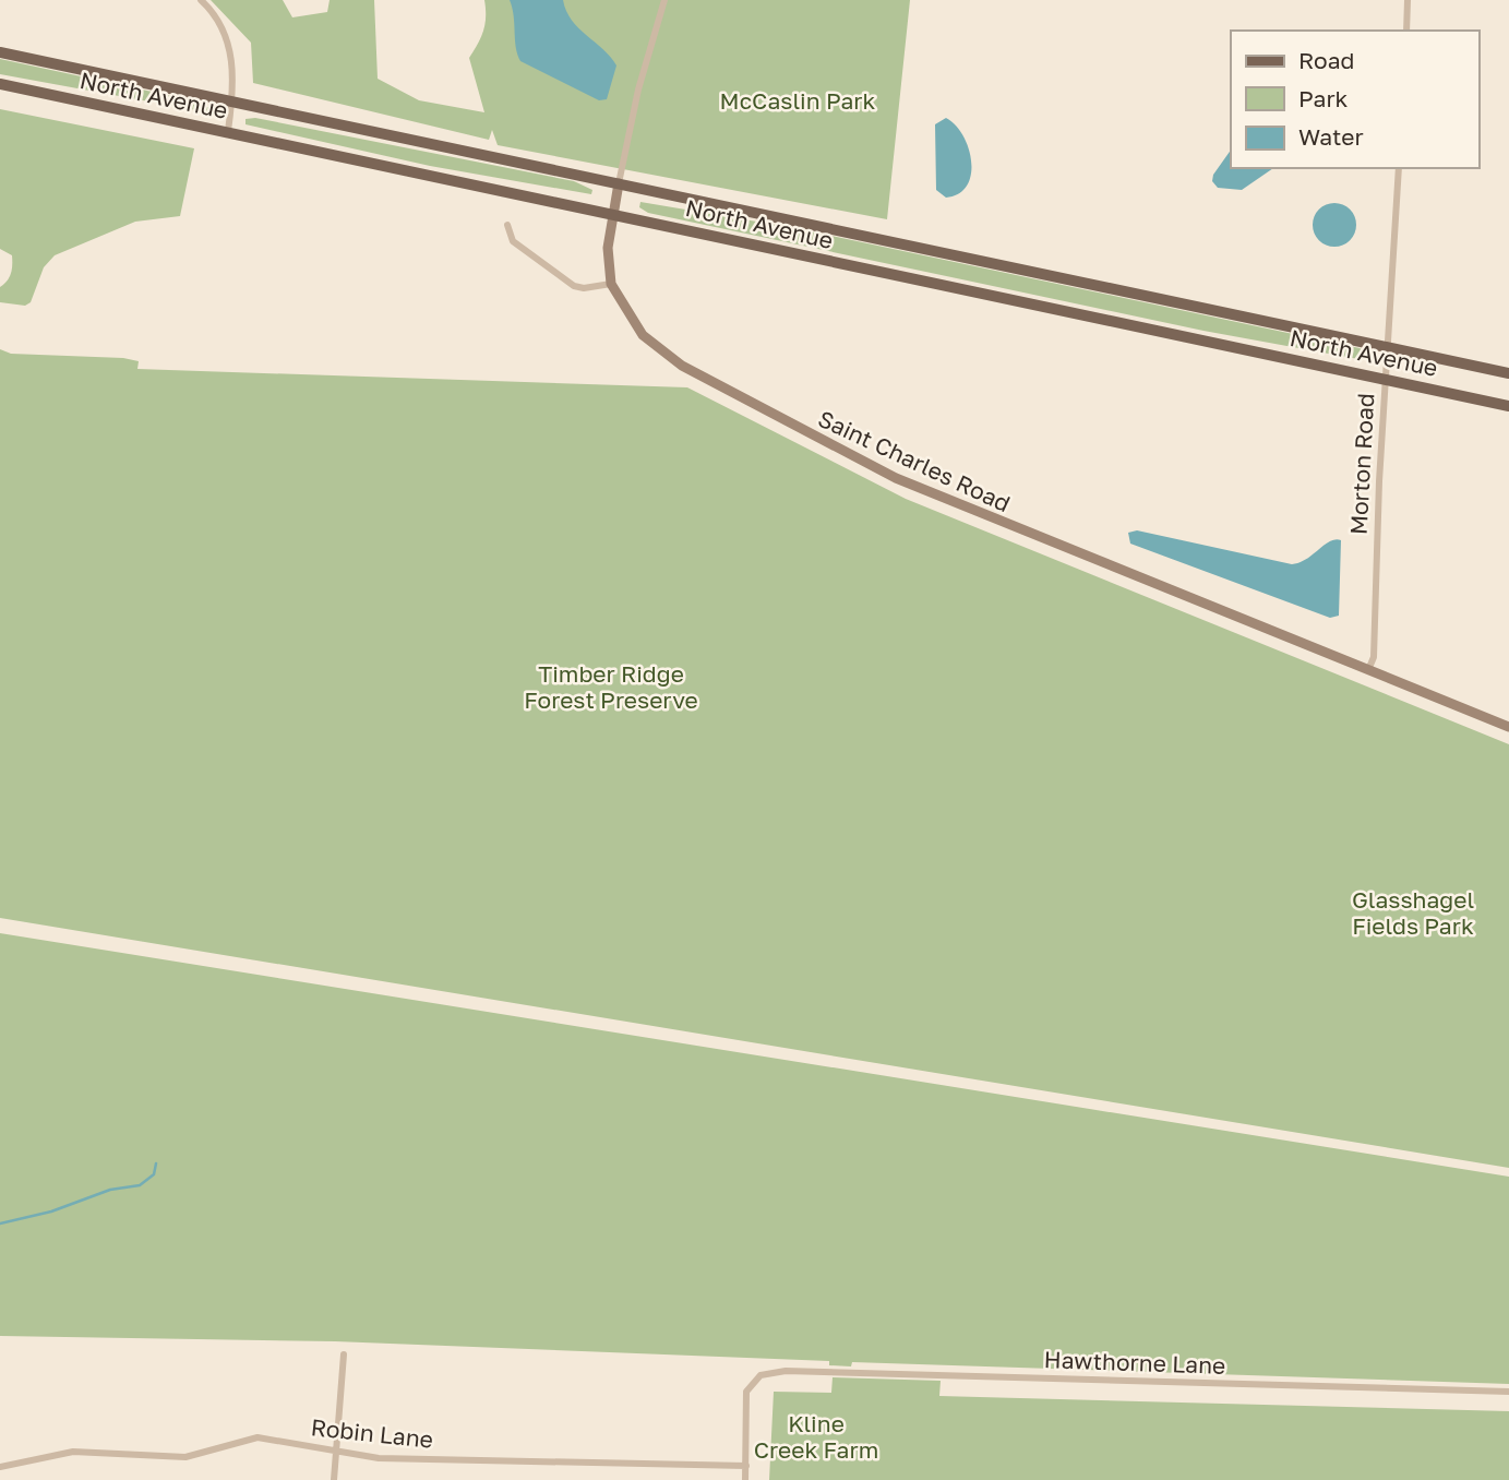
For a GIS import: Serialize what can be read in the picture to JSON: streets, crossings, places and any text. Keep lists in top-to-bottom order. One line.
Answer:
{"streets":{"main road":["North Avenue"],"street":["Saint Charles Road","Morton Road","Hawthorne Lane","Robin Lane"]},"crossings":[["North Avenue","Saint Charles Road"],["North Avenue","Morton Road"],["Saint Charles Road","Morton Road"],["Hawthorne Lane","Robin Lane"]],"parks":["McCaslin Park","Timber Ridge Forest Preserve","Glasshagel Fields Park","Kline Creek Farm"],"legend":["Road","Park","Water"]}
